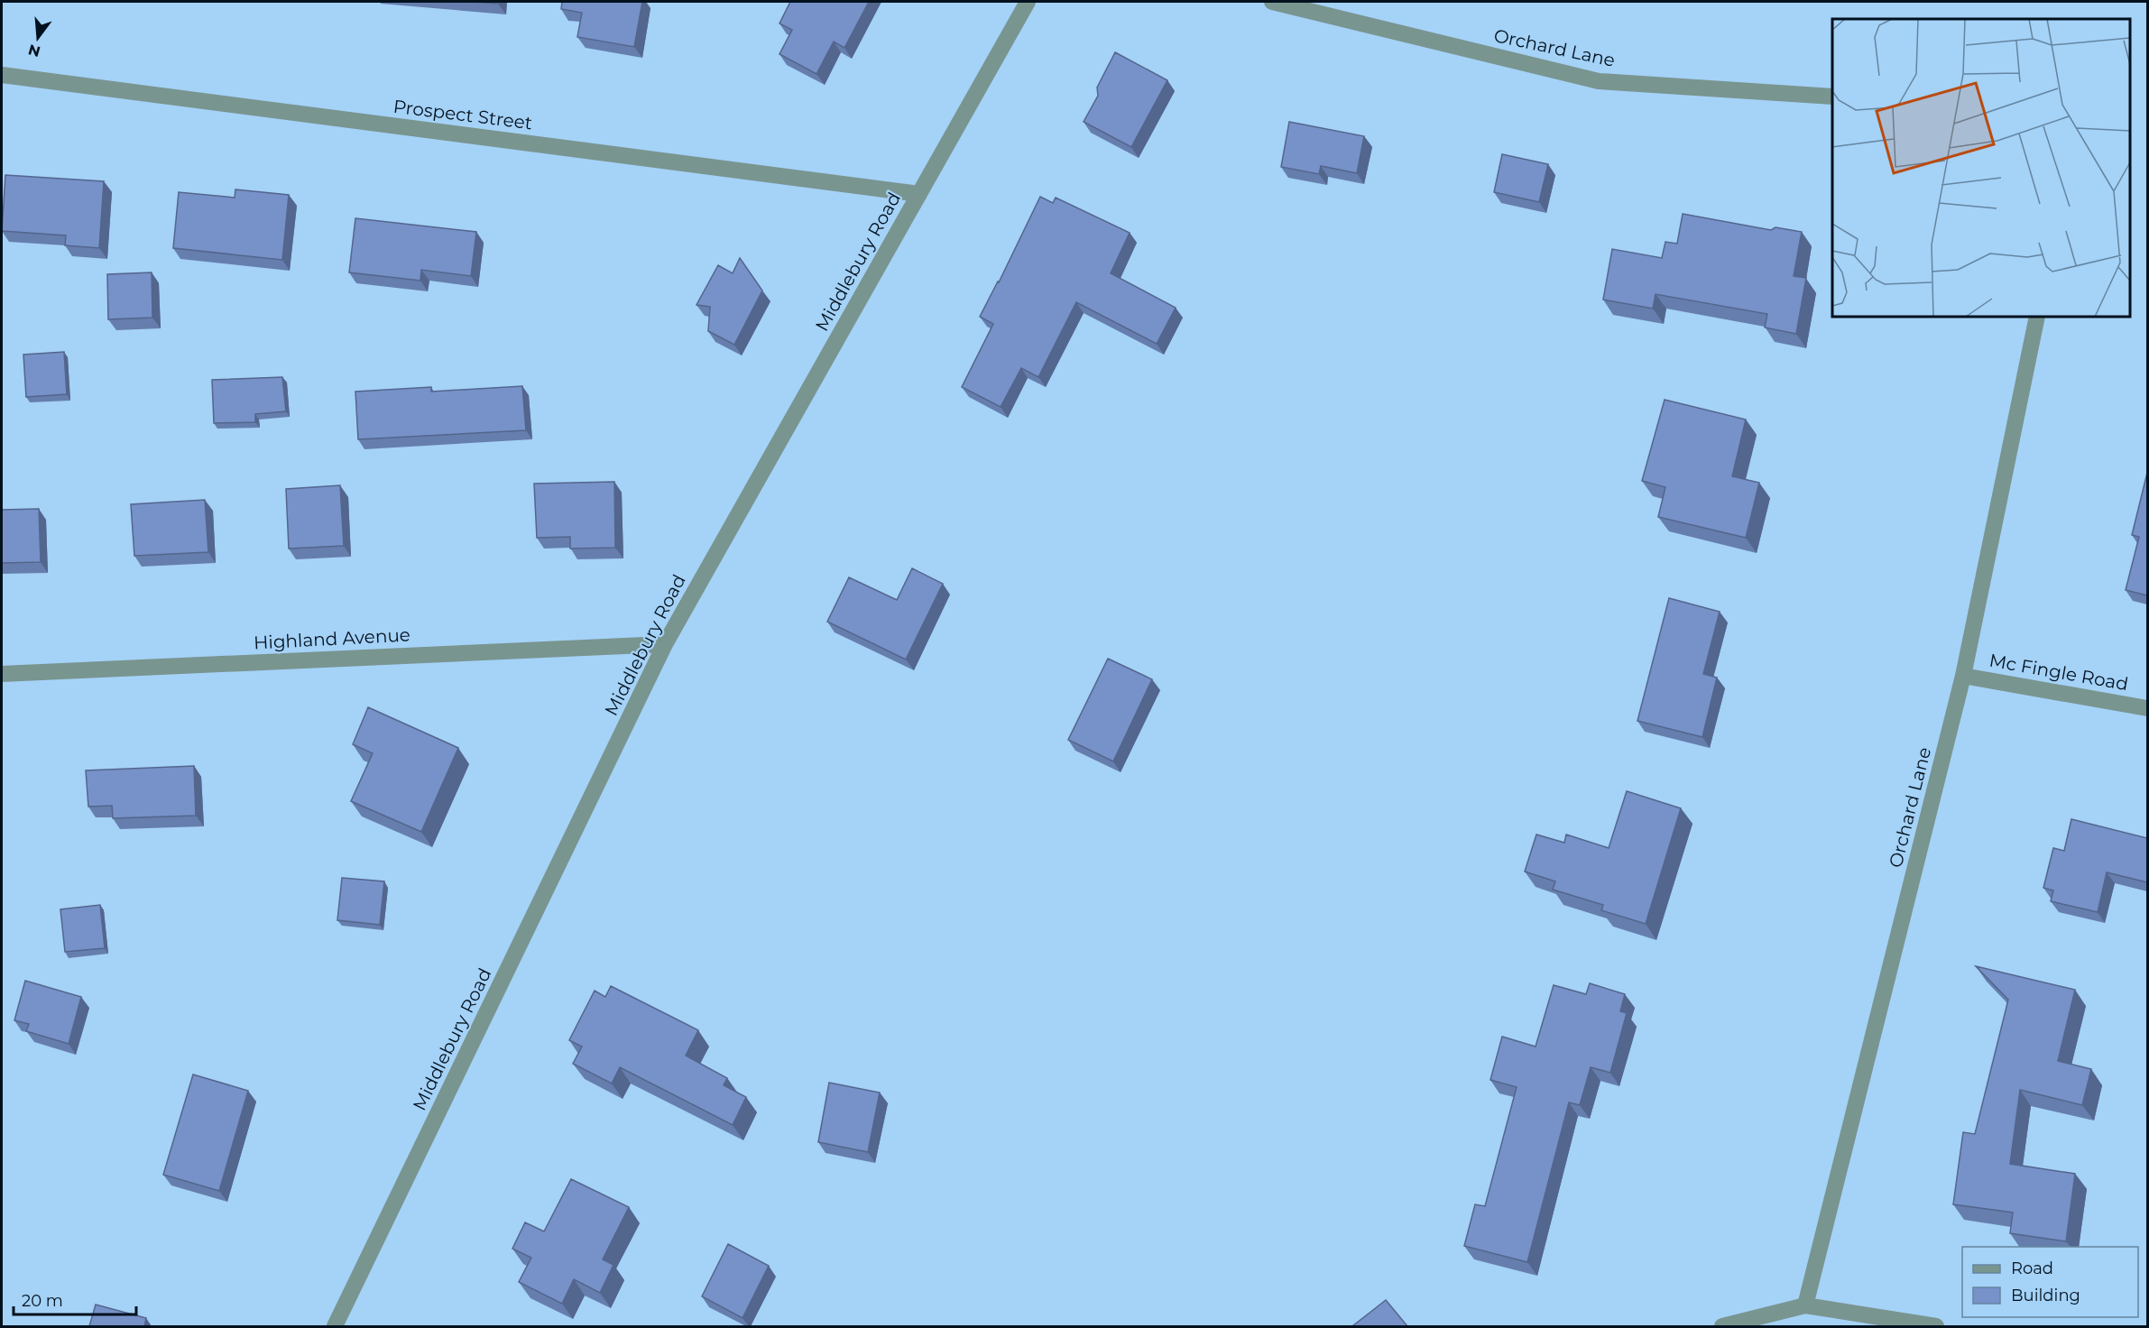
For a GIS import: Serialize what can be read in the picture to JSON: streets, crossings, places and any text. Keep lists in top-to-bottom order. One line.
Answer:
{"streets":{"street":["Orchard Lane","Prospect Street","Middlebury Road","Highland Avenue","Mc Fingle Road"]},"crossings":[["Orchard Lane","Mc Fingle Road"],["Prospect Street","Middlebury Road"],["Middlebury Road","Highland Avenue"]],"legend":["Road","Building"],"scale_bar":"20 m","north":"bottom"}
